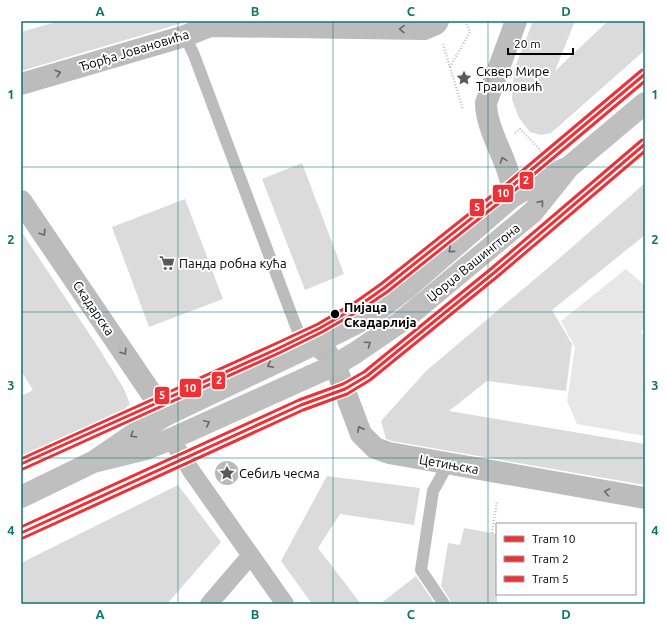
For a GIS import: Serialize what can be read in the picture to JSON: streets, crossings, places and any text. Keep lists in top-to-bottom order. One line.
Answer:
{"streets":{"main road":["Џорџа Вашингтона"],"street":["Ђорђа Јовановића","Скадарска","Цетињска"]},"crossings":[["Џорџа Вашингтона","Скадарска"],["Џорџа Вашингтона","Цетињска"]],"one_way":["Скадарска","Цетињска"],"places":{"place":["Сквер Мире Траиловић","Себиљ чесма"],"supermarket":["Панда робна кућа"],"other":["Пијаца Скадарлија"]},"lines":["tram line 5","tram line 10","tram line 2"],"legend":["Tram 10","Tram 2","Tram 5"],"scale_bar":"20 m","grid":{"columns":["A","B","C","D"],"rows":["1","2","3","4"]}}
